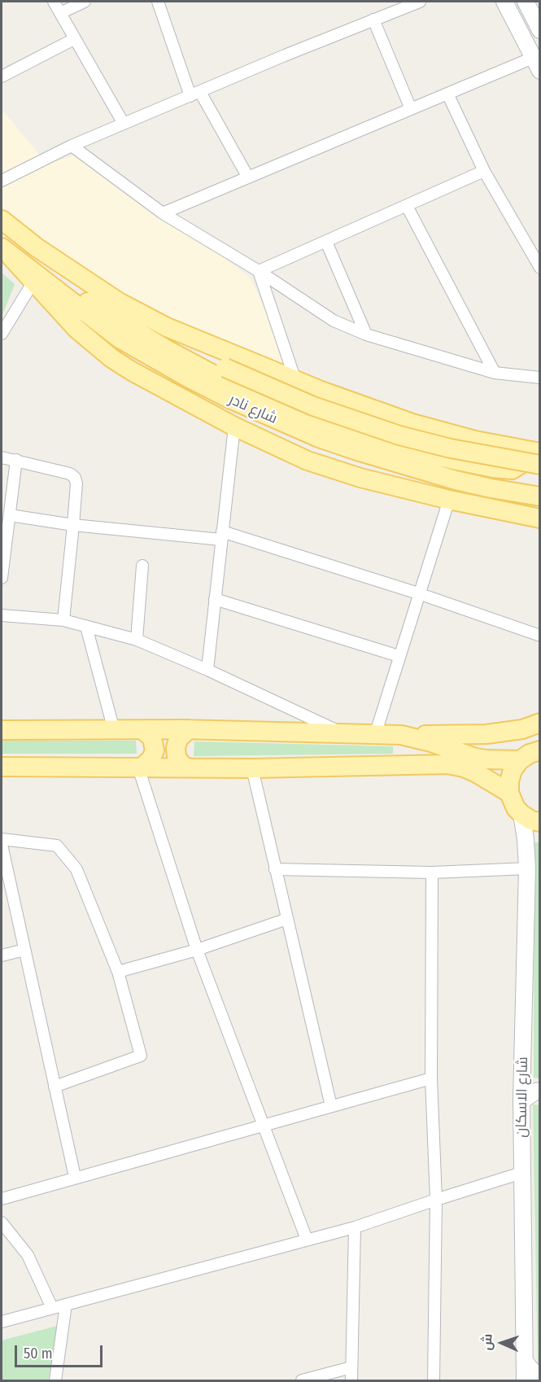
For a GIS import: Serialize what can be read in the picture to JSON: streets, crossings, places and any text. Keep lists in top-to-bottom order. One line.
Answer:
{"streets":{"main road":["شارع نادر","شارع الاسكان"]},"scale_bar":"50 m","north":"left"}
